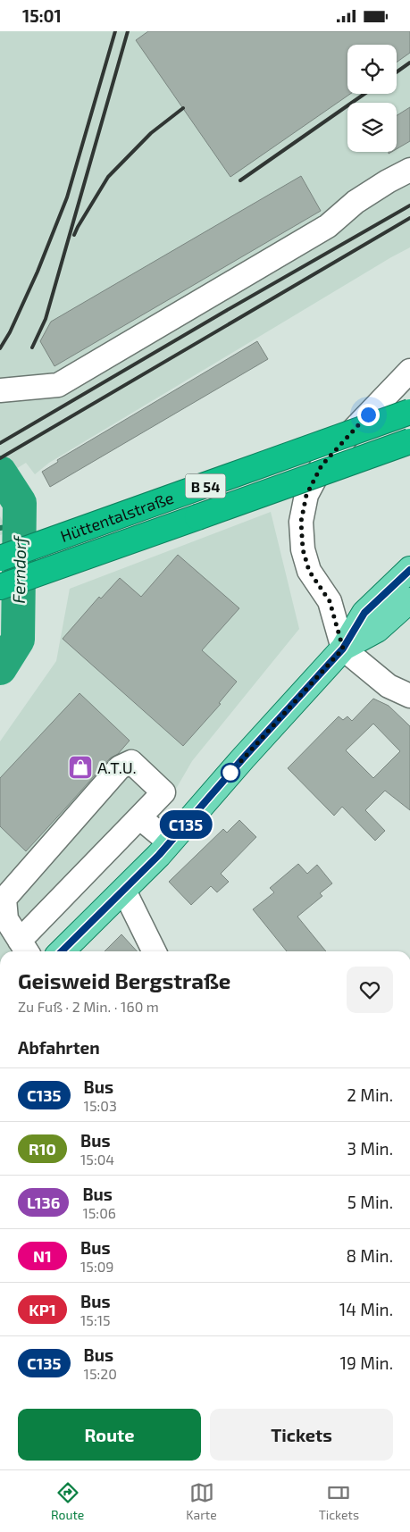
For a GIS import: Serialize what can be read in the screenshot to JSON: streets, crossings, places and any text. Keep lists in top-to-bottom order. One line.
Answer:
{"streets":{"highway":["B 54","Hüttentalstraße"]},"water":["Ferndorf"],"places":{"shop":["A.T.U."]},"lines":["bus line C135"],"page":{"status":"15:01","on_map":"C135","heading":[["Geisweid Bergstraße","Zu Fuß · 2 Min. · 160 m"],"Abfahrten"],"list":[{"mark":"C135","name":"Bus","note":"15:03","value":"2 Min."},{"mark":"R10","name":"Bus","note":"15:04","value":"3 Min."},{"mark":"L136","name":"Bus","note":"15:06","value":"5 Min."},{"mark":"N1","name":"Bus","note":"15:09","value":"8 Min."},{"mark":"KP1","name":"Bus","note":"15:15","value":"14 Min."},{"mark":"C135","name":"Bus","note":"15:20","value":"19 Min."}],"buttons":["Route","Tickets"],"tabs":["Route","Karte","Tickets"]}}
